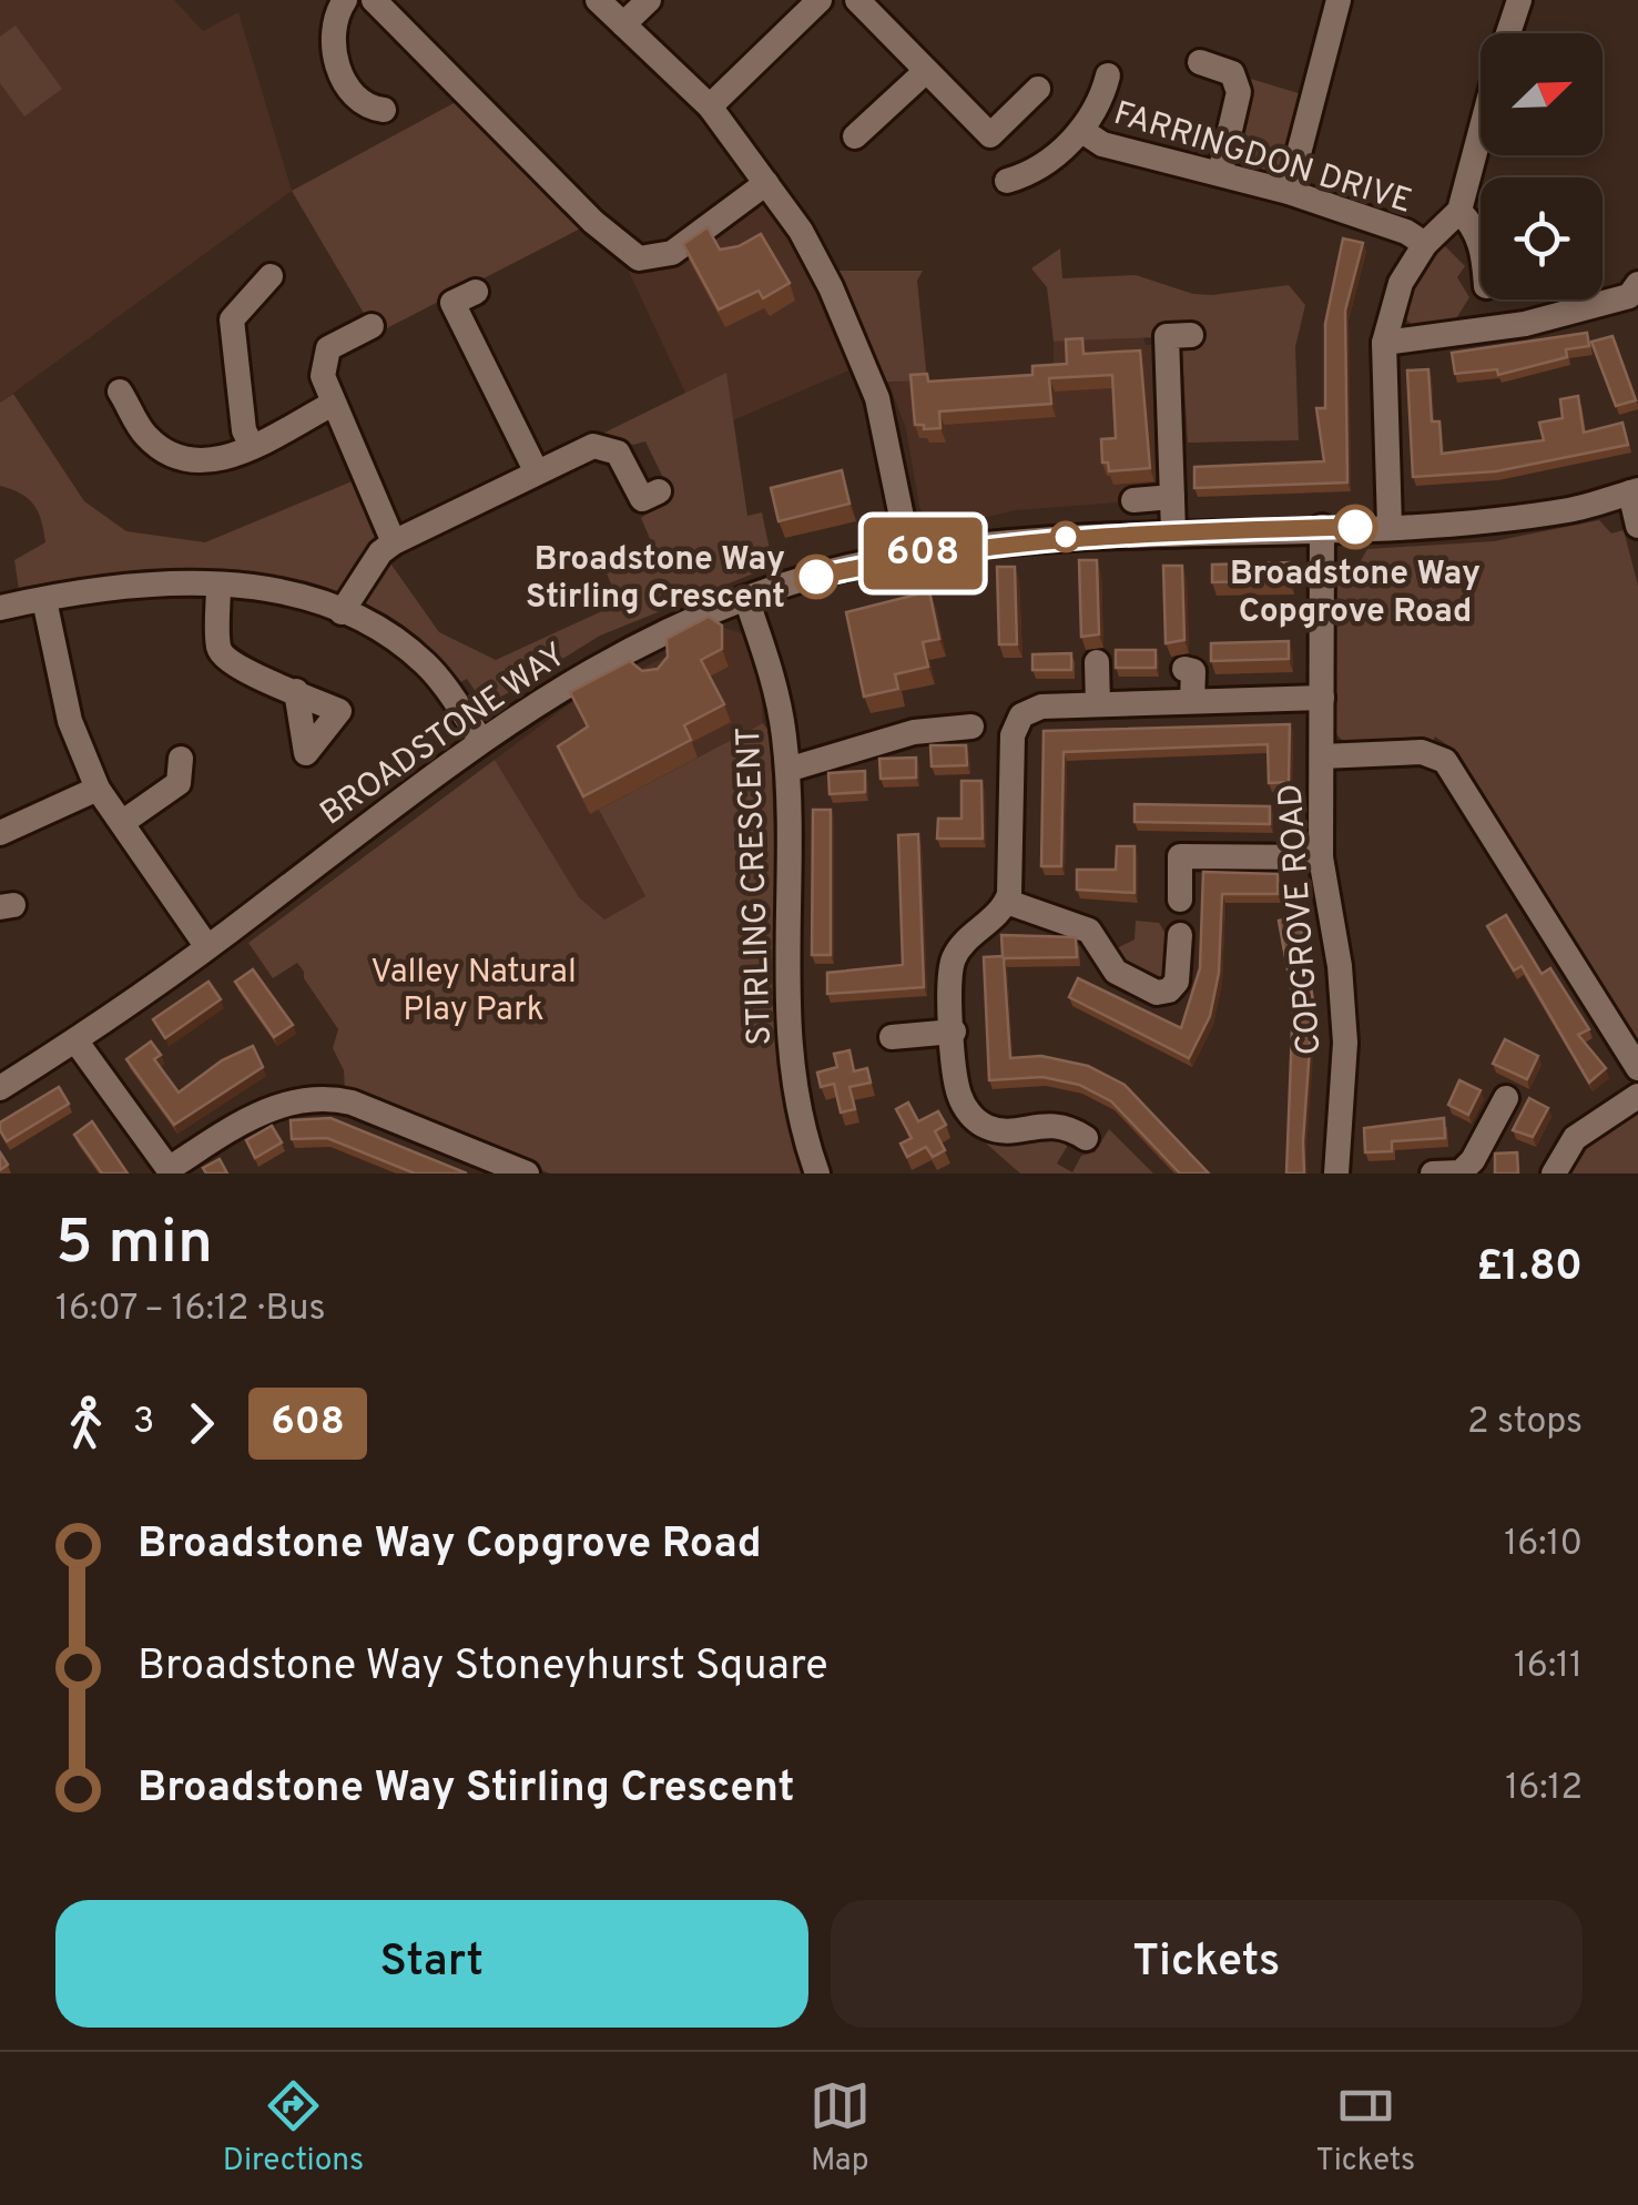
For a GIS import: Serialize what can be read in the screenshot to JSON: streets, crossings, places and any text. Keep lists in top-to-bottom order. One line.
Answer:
{"streets":{"street":["FARRINGDON DRIVE","BROADSTONE WAY","STIRLING CRESCENT","COPGROVE ROAD"]},"crossings":[["BROADSTONE WAY","STIRLING CRESCENT"],["BROADSTONE WAY","COPGROVE ROAD"]],"parks":["Valley Natural Play Park"],"places":["Broadstone Way Copgrove Road","Broadstone Way Stirling Crescent"],"lines":["bus line 608"],"north":"top right","page":{"on_map":"608","heading":["5 min","16:07 – 16:12 · Bus","£1.80"],"legs":["3","608","2 stops"],"list":[{"name":"Broadstone Way Copgrove Road","value":"16:10"},{"name":"Broadstone Way Stoneyhurst Square","value":"16:11"},{"name":"Broadstone Way Stirling Crescent","value":"16:12"}],"buttons":["Start","Tickets"],"tabs":["Directions","Map","Tickets"]}}
